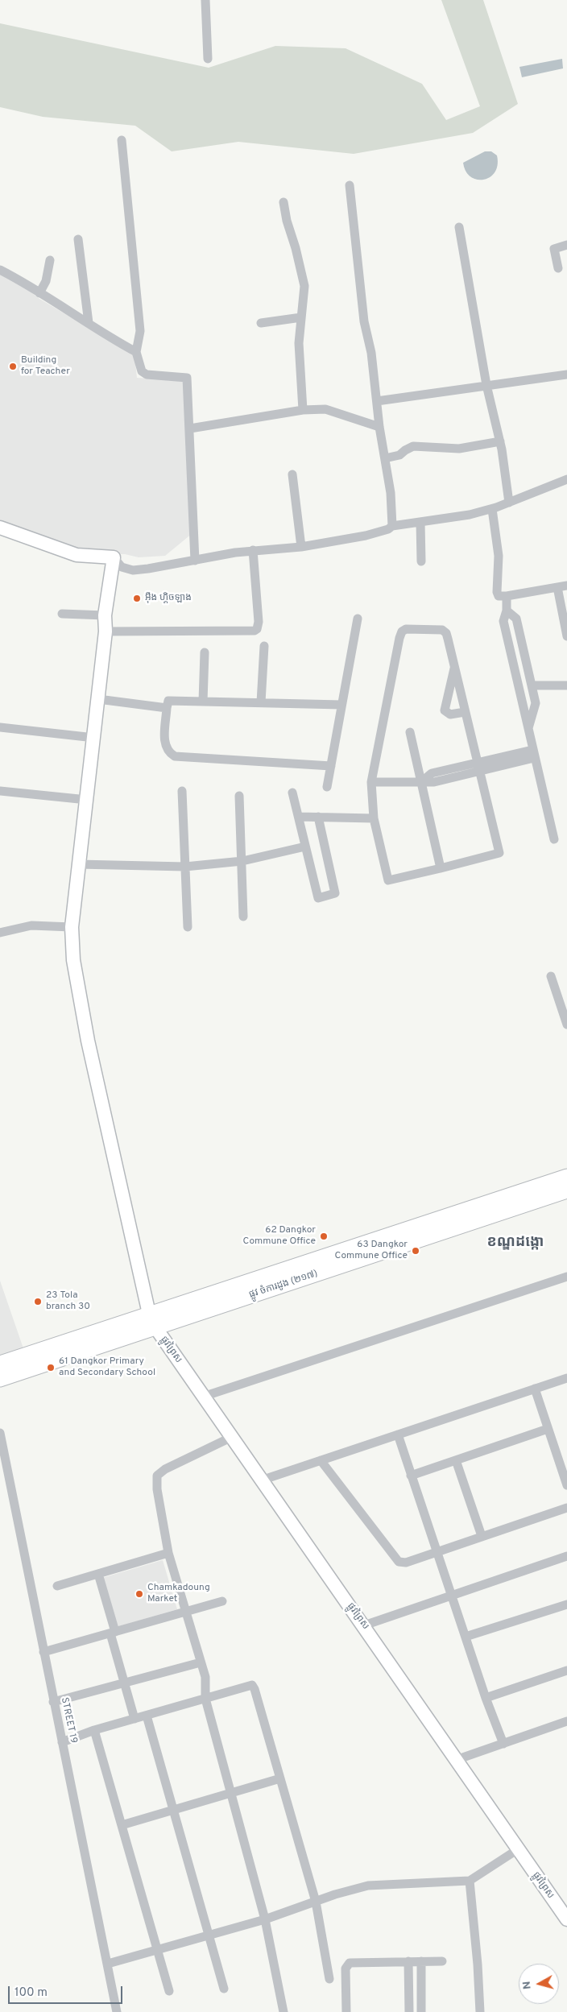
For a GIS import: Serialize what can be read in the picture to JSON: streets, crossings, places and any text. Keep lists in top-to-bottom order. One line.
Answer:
{"streets":{"main road":["ផ្លូវ ចំការដូង (២១៧)"],"street":["ផ្លូវព្រៃស","STREET 19"]},"crossings":[["ផ្លូវ ចំការដូង (២១៧)","ផ្លូវព្រៃស"]],"districts":["ខណ្ឌដង្កោ"],"places":["Building for Teacher","អ៊ឹង ហ្គិចឡាង","62 Dangkor Commune Office","63 Dangkor Commune Office","23 Tola branch 30","61 Dangkor Primary and Secondary School","Chamkadoung Market"],"scale_bar":"100 m","north":"left"}
